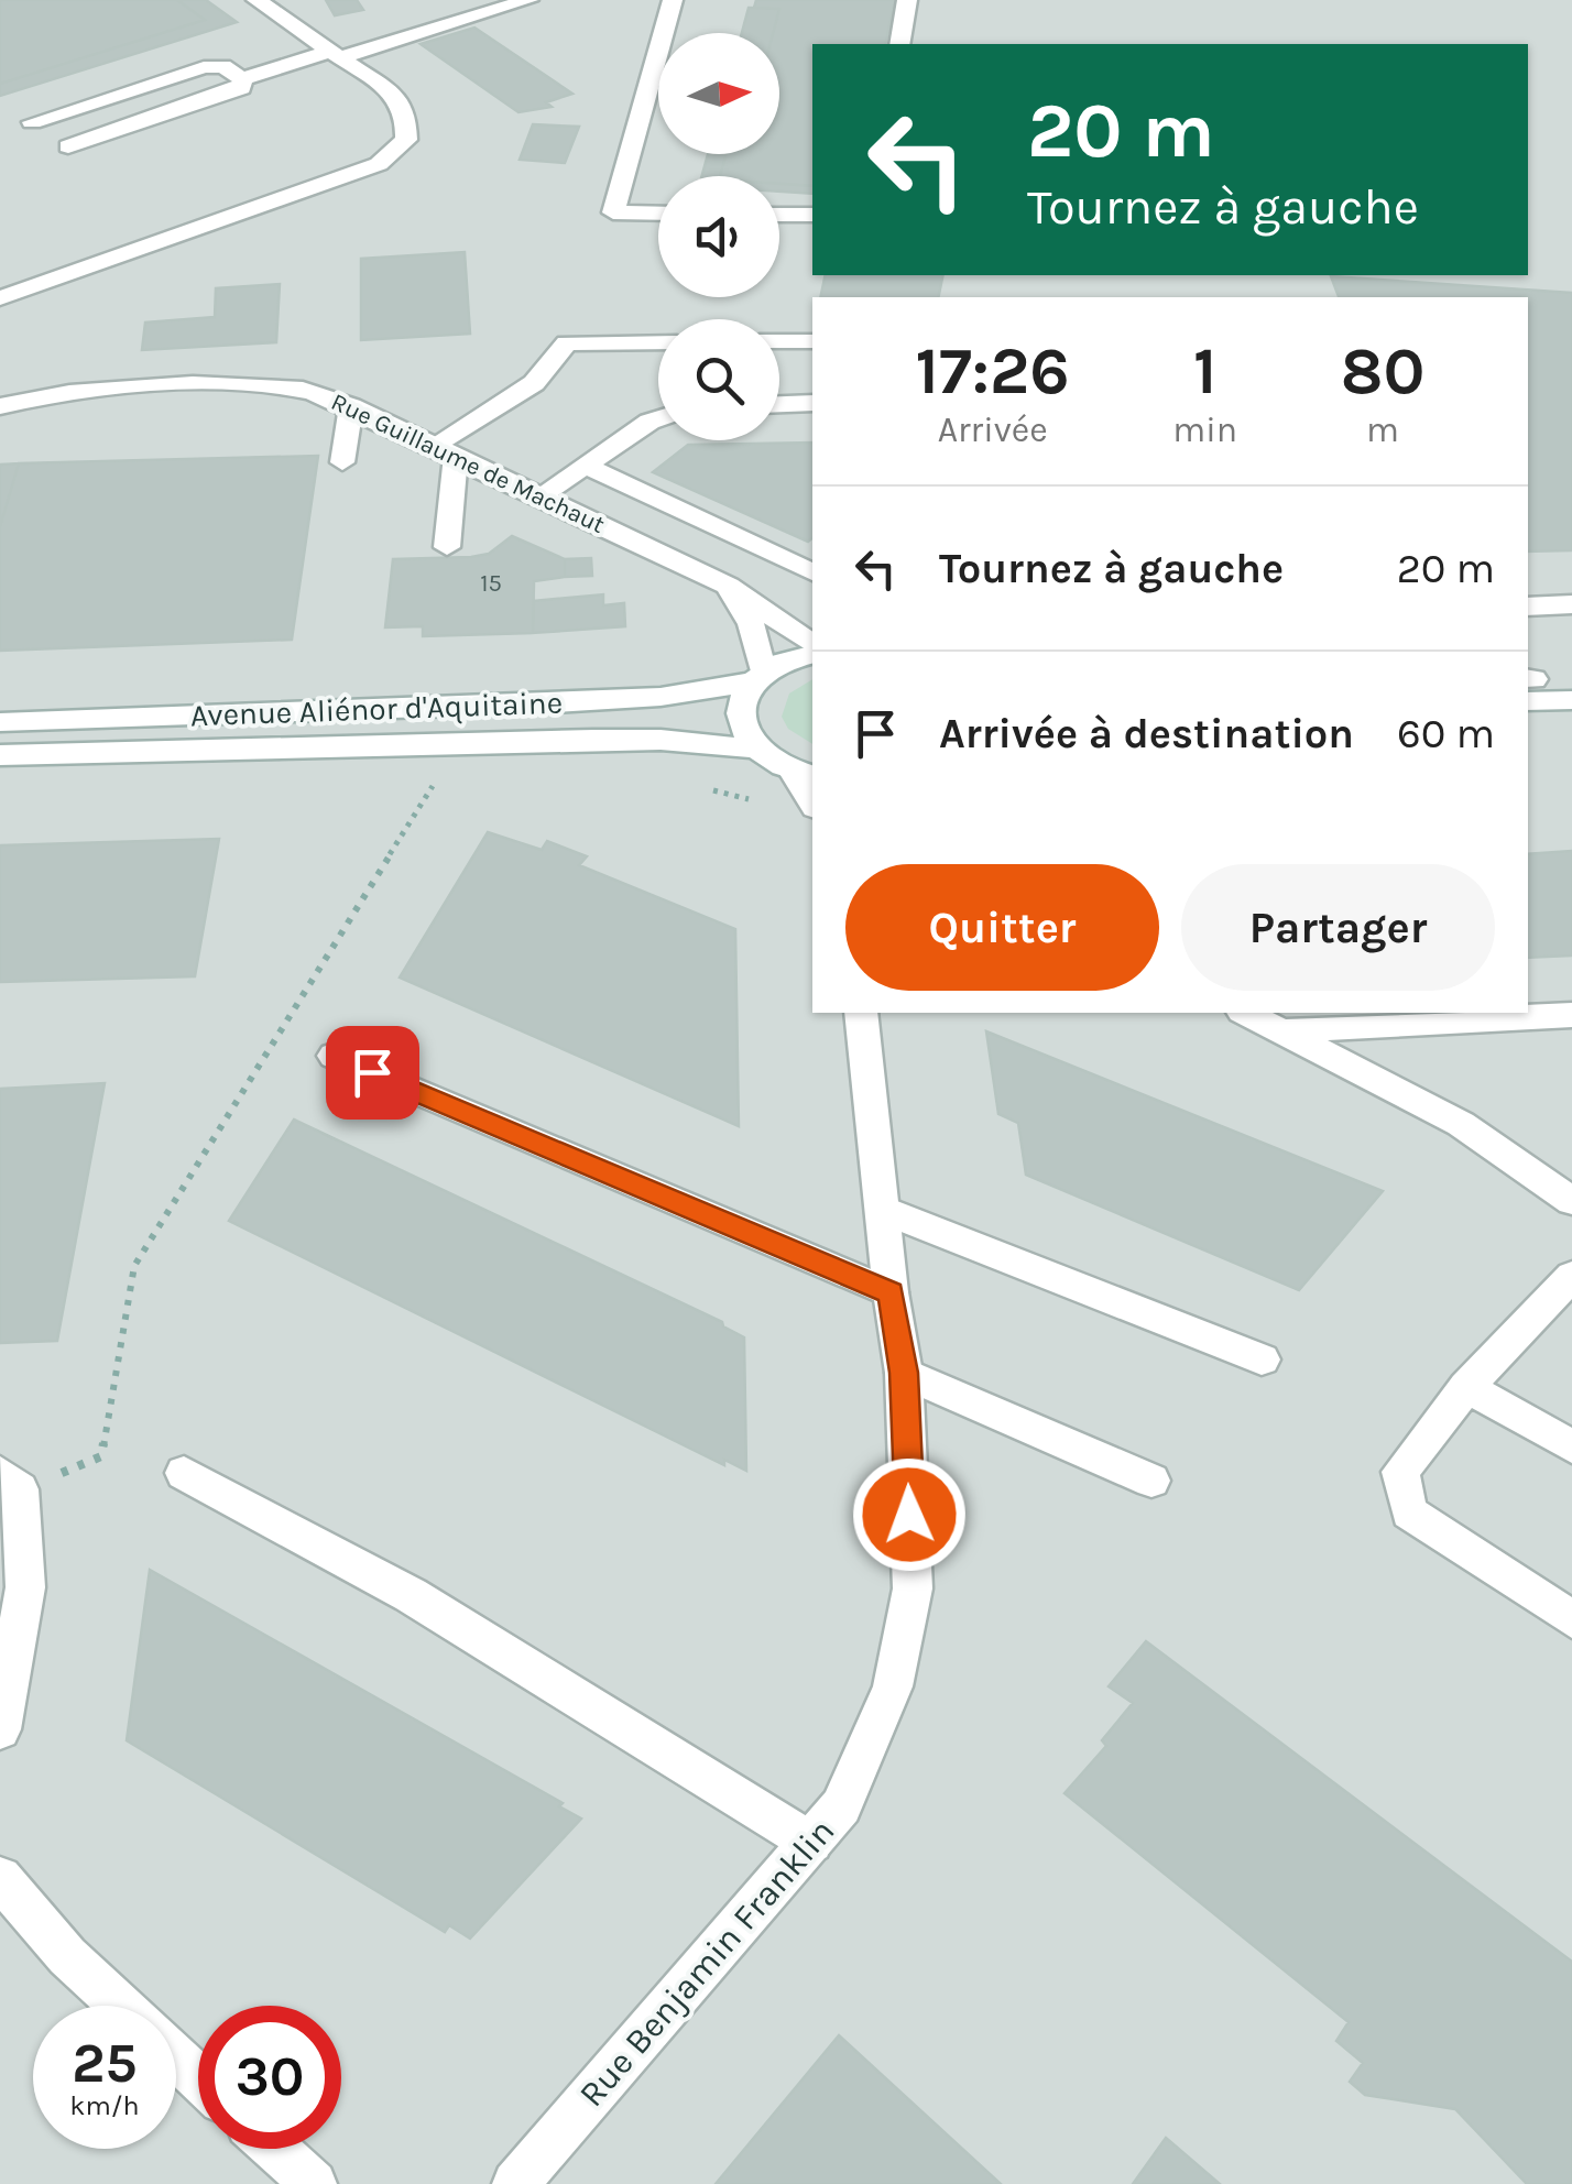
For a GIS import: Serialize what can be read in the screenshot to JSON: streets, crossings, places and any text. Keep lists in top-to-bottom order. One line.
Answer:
{"streets":{"street":["Rue Guillaume de Machaut","Avenue Aliénor d'Aquitaine","Rue Benjamin Franklin"]},"house_numbers":["15"],"north":"right","page":{"turn":["20 m","Tournez à gauche"],"eta":["17:26","Arrivée","1","min","80","m"],"list":[{"name":"Tournez à gauche","value":"20 m"},{"name":"Arrivée à destination","value":"60 m"}],"buttons":["Quitter","Partager"],"speed":"25 km/h","limit":"30"}}
